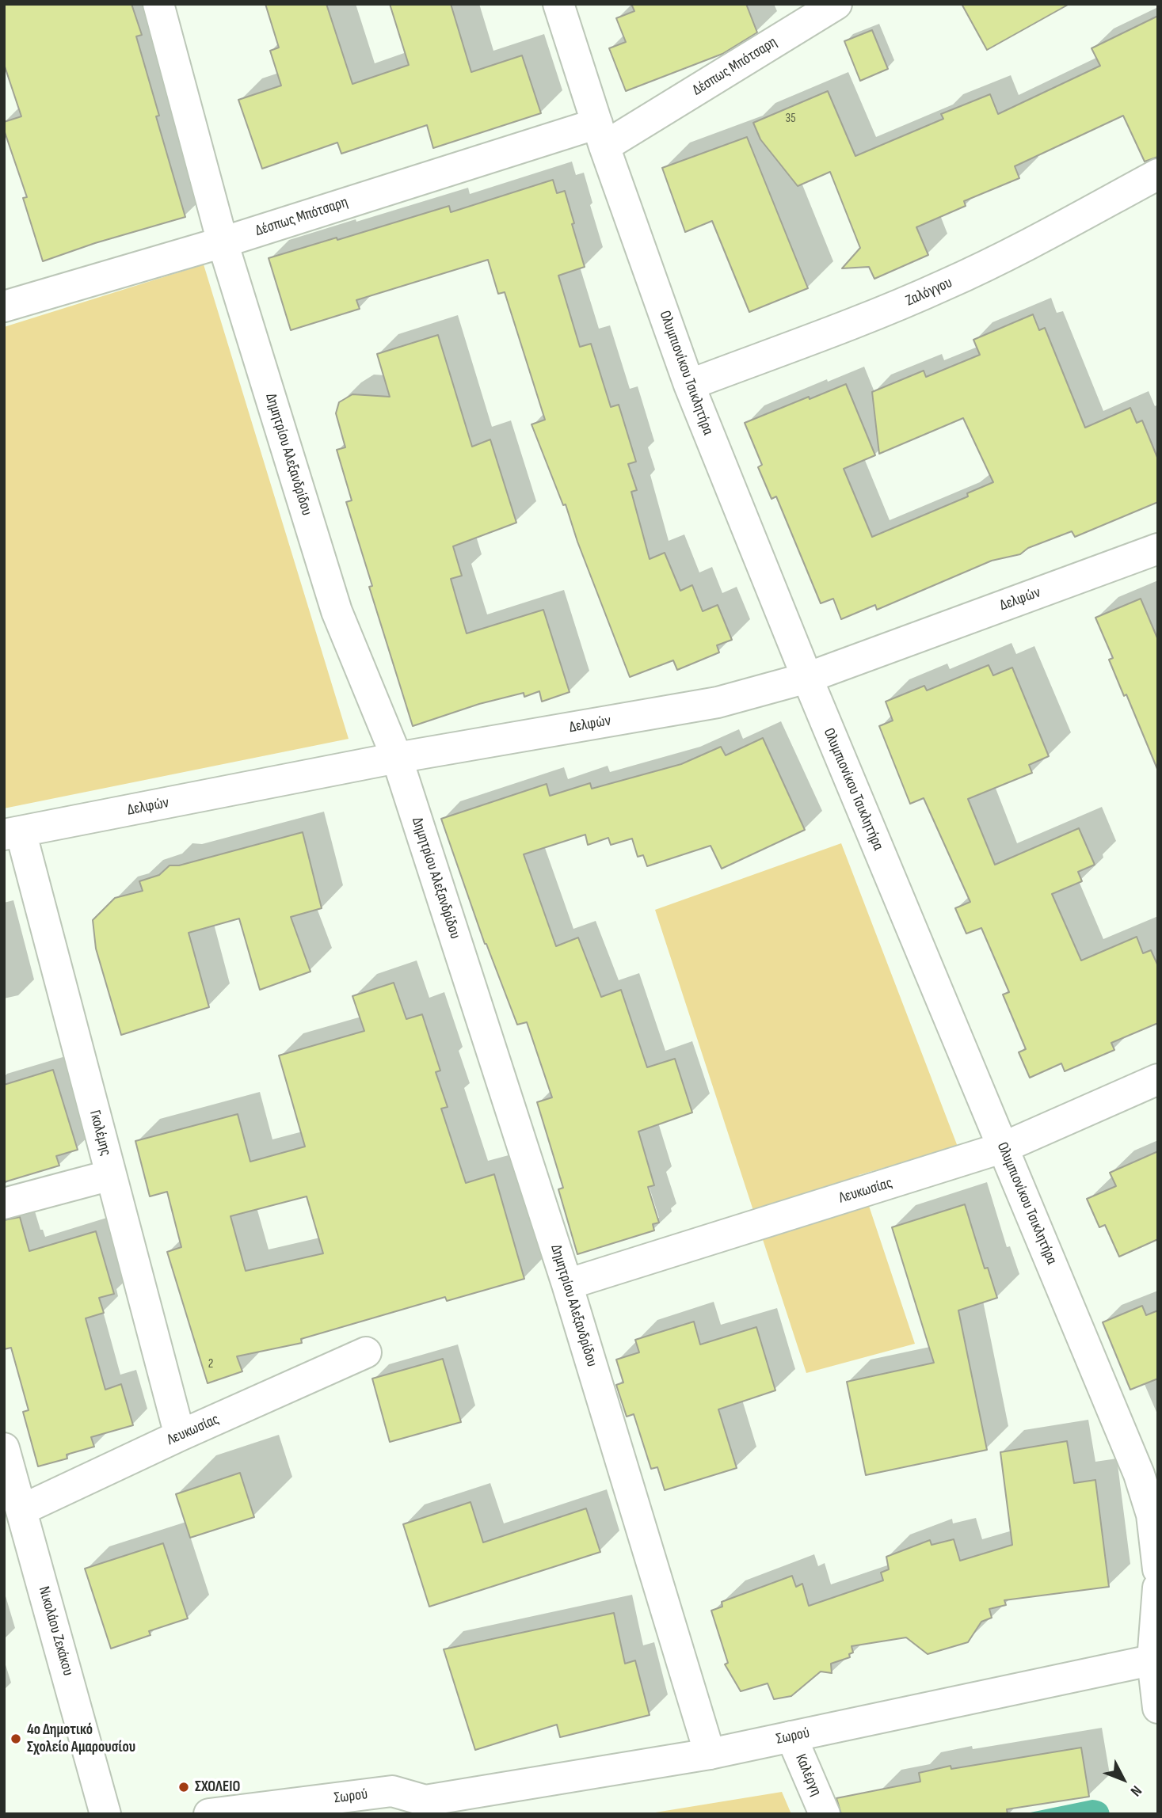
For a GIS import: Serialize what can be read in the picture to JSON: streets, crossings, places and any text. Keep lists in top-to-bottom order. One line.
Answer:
{"streets":{"street":["Δέσπως Μπότσαρη","Ζαλόγγου","Ολυμπιονίκου Τσικλητήρα","Δημητρίου Αλεξανδρίδου","Δελφών","Γκολέμης","Λευκωσίας","Νικολάου Ζεκάκου","Σωρού","Καλέργη"]},"crossings":[["Δέσπως Μπότσαρη","Ολυμπιονίκου Τσικλητήρα"],["Δέσπως Μπότσαρη","Δημητρίου Αλεξανδρίδου"],["Ζαλόγγου","Ολυμπιονίκου Τσικλητήρα"],["Ολυμπιονίκου Τσικλητήρα","Δελφών"],["Ολυμπιονίκου Τσικλητήρα","Λευκωσίας"],["Δημητρίου Αλεξανδρίδου","Δελφών"],["Δημητρίου Αλεξανδρίδου","Λευκωσίας"],["Δημητρίου Αλεξανδρίδου","Σωρού"],["Δελφών","Γκολέμης"],["Γκολέμης","Λευκωσίας"],["Λευκωσίας","Νικολάου Ζεκάκου"],["Σωρού","Καλέργη"]],"places":["4ο Δημοτικό Σχολείο Αμαρουσίου","ΣΧΟΛΕΙΟ"],"house_numbers":["35","2"],"north":"bottom right"}
